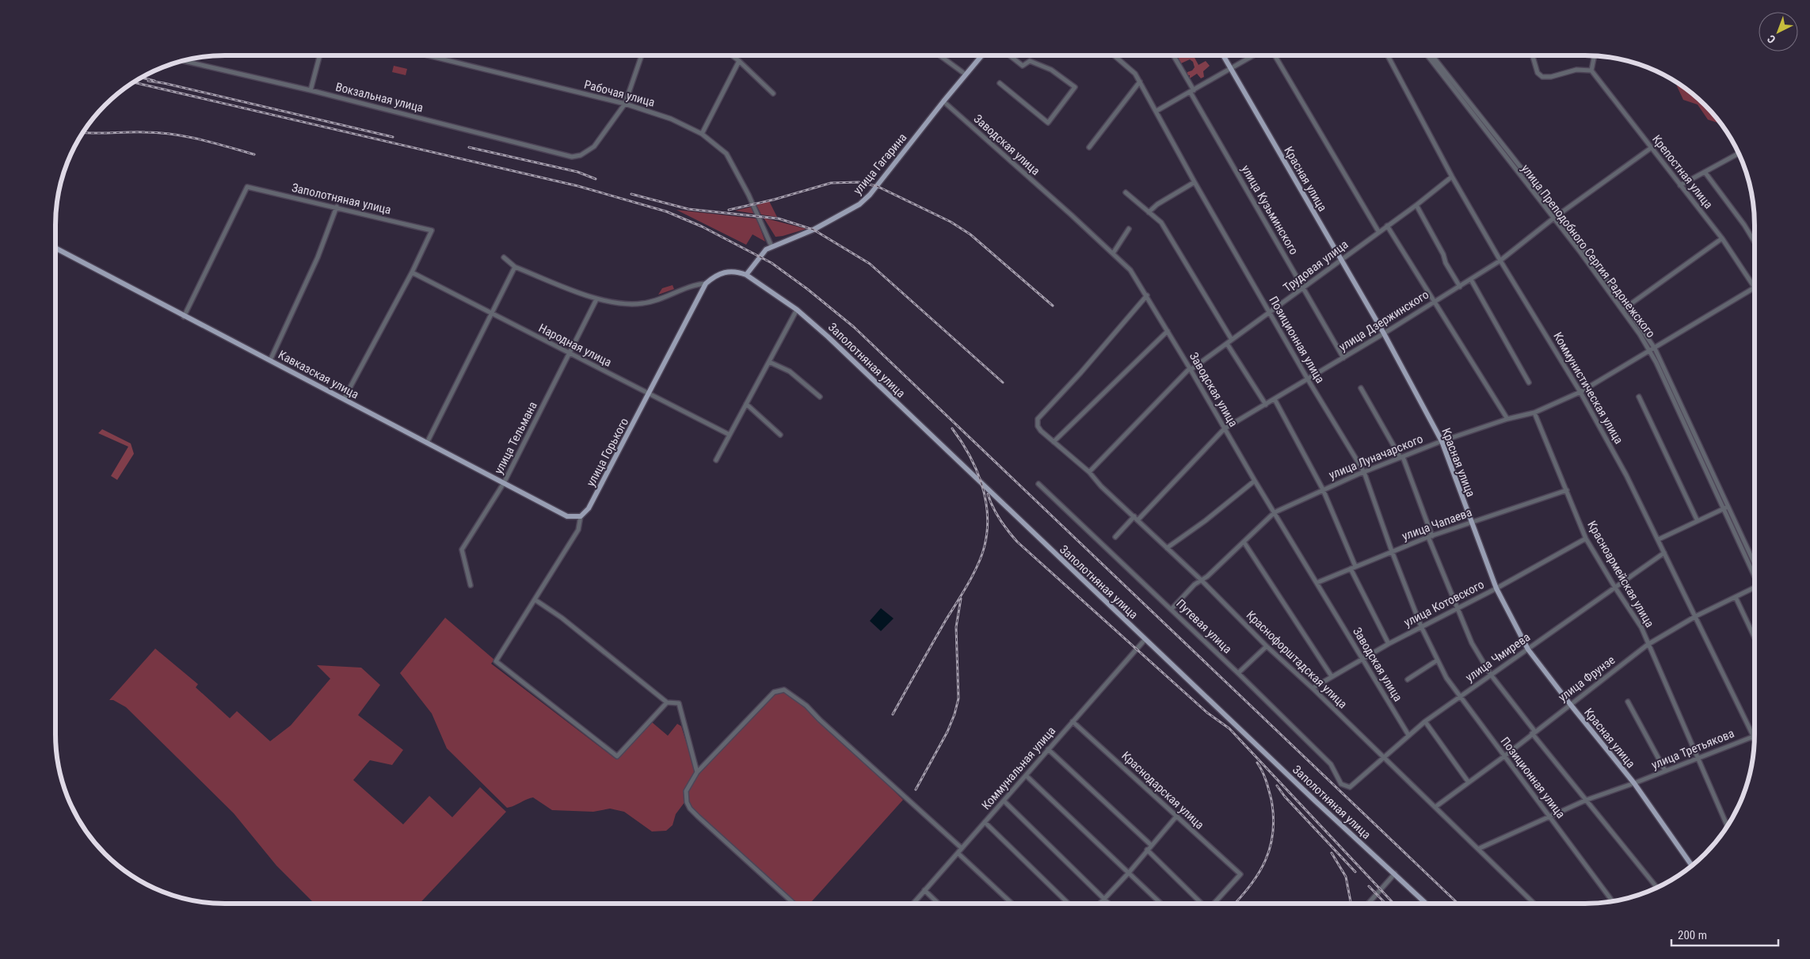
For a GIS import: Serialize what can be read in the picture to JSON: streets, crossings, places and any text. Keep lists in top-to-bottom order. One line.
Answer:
{"streets":{"main road":["улица Гагарина","Красная улица","Заполотняная улица","Кавказская улица","улица Горького"],"street":["Рабочая улица","Вокзальная улица","Заводская улица","Крепостная улица","улица Кузьминского","улица Преподобного Сергия Радонежского","Трудовая улица","улица Дзержинского","Позиционная улица","Народная улица","Коммунистическая улица","улица Тельмана","улица Луначарского","улица Чапаева","Красноармейская улица","улица Котовского","Путевая улица","улица Чмирева","Краснофорштадская улица","улица Фрунзе","улица Третьякова","Коммунальная улица","Краснодарская улица"]},"crossings":[["Рабочая улица","Вокзальная улица"],["Рабочая улица","улица Гагарина"],["Заводская улица","улица Гагарина"],["Заводская улица","Трудовая улица"],["Заводская улица","улица Дзержинского"],["Заводская улица","улица Луначарского"],["Заводская улица","улица Чапаева"],["Заводская улица","улица Котовского"],["Заводская улица","улица Чмирева"],["Заводская улица","Краснофорштадская улица"],["улица Гагарина","Заполотняная улица"],["Крепостная улица","улица Дзержинского"],["Крепостная улица","улица Луначарского"],["Красная улица","Трудовая улица"],["Красная улица","улица Дзержинского"],["Красная улица","улица Луначарского"],["Красная улица","улица Чапаева"],["Красная улица","улица Котовского"],["Красная улица","улица Чмирева"],["Красная улица","улица Фрунзе"],["Красная улица","улица Третьякова"],["Заполотняная улица","Народная улица"],["Заполотняная улица","Кавказская улица"],["Заполотняная улица","Коммунальная улица"],["улица Кузьминского","Трудовая улица"],["улица Кузьминского","улица Дзержинского"],["улица Преподобного Сергия Радонежского","улица Дзержинского"],["улица Преподобного Сергия Радонежского","улица Луначарского"],["Трудовая улица","Позиционная улица"],["Трудовая улица","Коммунистическая улица"],["Трудовая улица","Краснофорштадская улица"],["улица Дзержинского","Позиционная улица"],["улица Дзержинского","Коммунистическая улица"],["улица Дзержинского","Краснофорштадская улица"],["Позиционная улица","улица Луначарского"],["Позиционная улица","улица Чапаева"],["Позиционная улица","улица Котовского"],["Позиционная улица","улица Чмирева"],["Позиционная улица","улица Фрунзе"],["Позиционная улица","улица Третьякова"],["Народная улица","улица Тельмана"],["Народная улица","улица Горького"],["Кавказская улица","улица Тельмана"],["Кавказская улица","улица Горького"],["Коммунистическая улица","улица Луначарского"],["Коммунистическая улица","улица Чмирева"],["Коммунистическая улица","улица Фрунзе"],["Коммунистическая улица","улица Третьякова"],["улица Луначарского","Красноармейская улица"],["улица Луначарского","Путевая улица"],["улица Луначарского","Краснофорштадская улица"],["улица Чапаева","Красноармейская улица"],["Красноармейская улица","улица Котовского"],["Красноармейская улица","улица Чмирева"],["Красноармейская улица","улица Фрунзе"],["Красноармейская улица","улица Третьякова"],["улица Котовского","Краснофорштадская улица"],["Путевая улица","улица Чмирева"],["улица Чмирева","Краснофорштадская улица"],["Краснофорштадская улица","улица Фрунзе"],["Краснофорштадская улица","улица Третьякова"],["Коммунальная улица","Краснодарская улица"]],"scale_bar":"200 m","north":"bottom left"}
